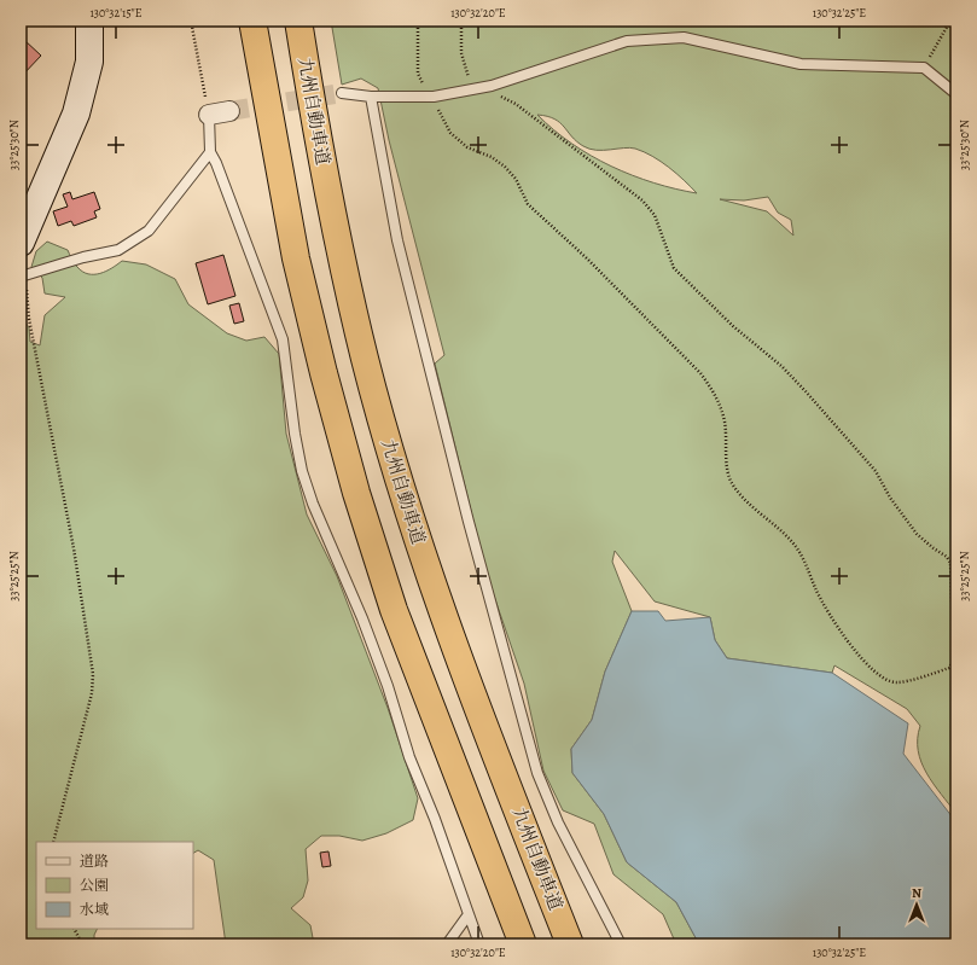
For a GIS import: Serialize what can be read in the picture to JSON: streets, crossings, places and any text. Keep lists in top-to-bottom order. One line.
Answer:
{"streets":{"highway":["九州自動車道"]},"legend":["道路","公園","水域"],"north":"top","coordinates":["130°32'15\"E","130°32'20\"E","130°32'25\"E","33°25'30\"N","33°25'25\"N"]}
